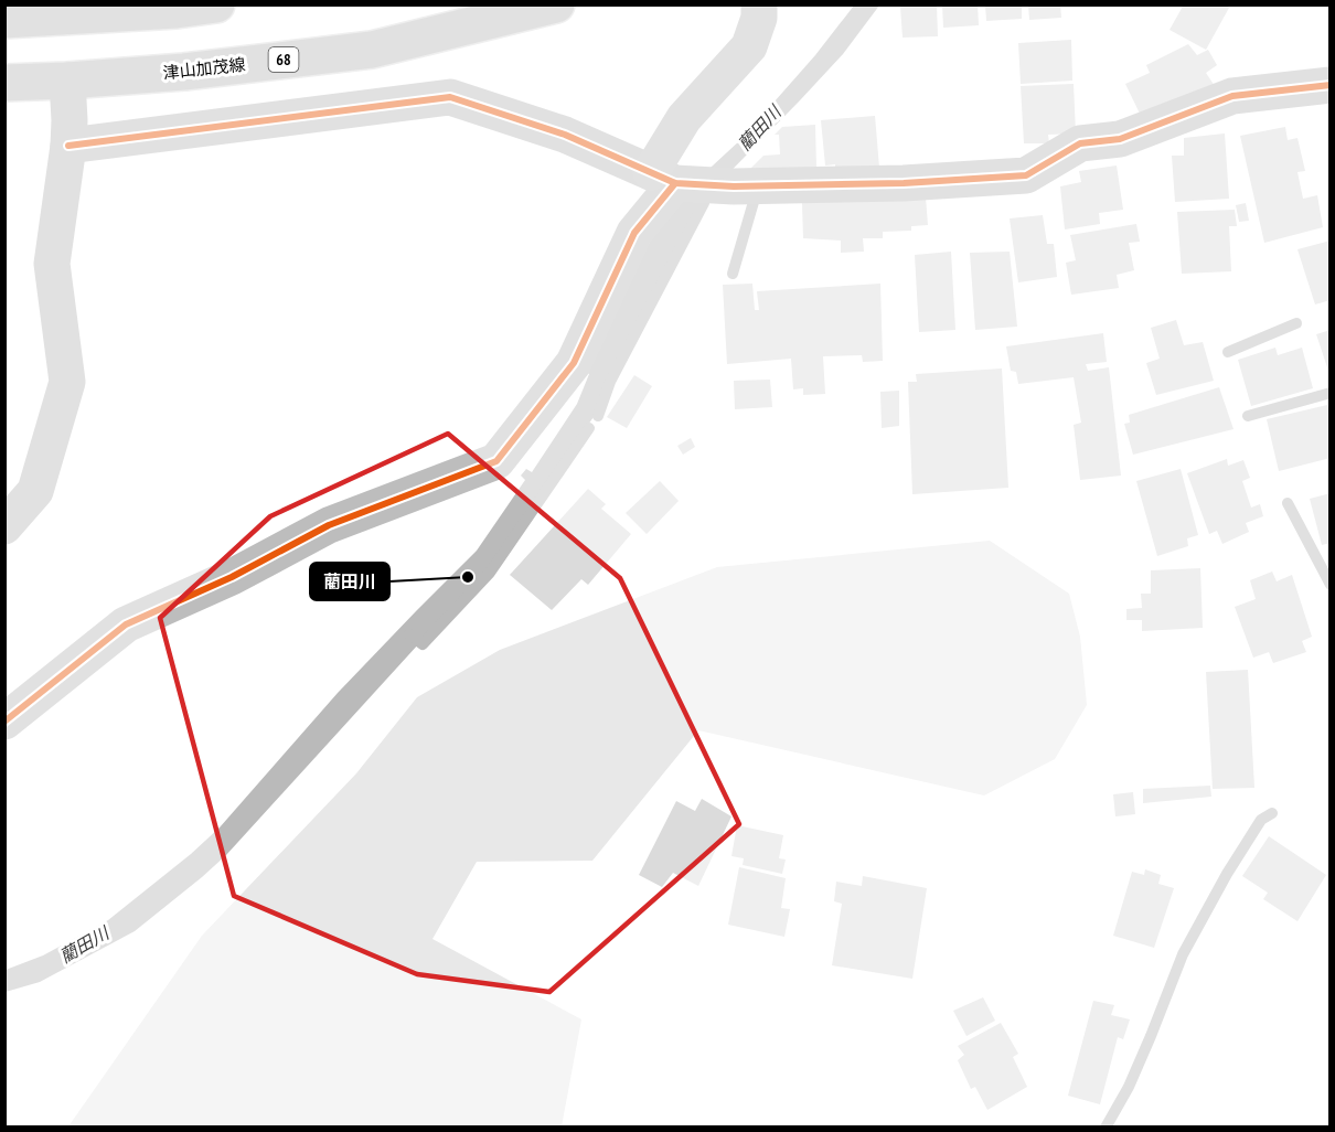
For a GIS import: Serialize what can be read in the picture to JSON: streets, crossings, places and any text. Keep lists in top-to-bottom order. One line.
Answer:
{"streets":{"street":["68","津山加茂線"]},"water":["藺田川"],"places":["藺田川"]}
